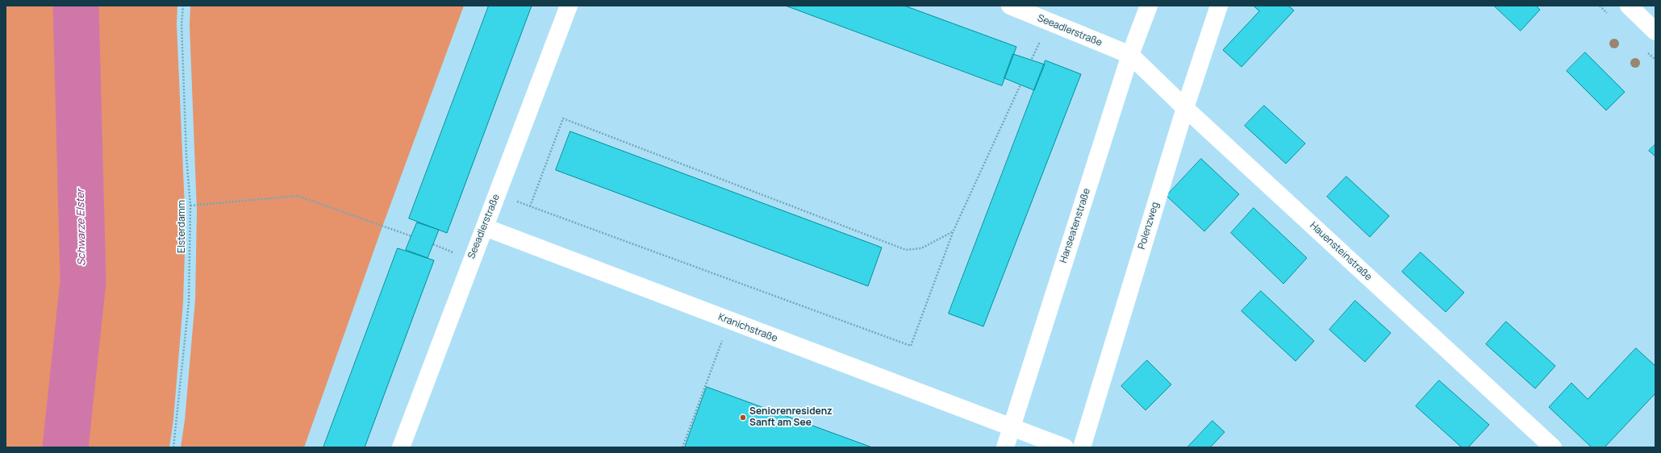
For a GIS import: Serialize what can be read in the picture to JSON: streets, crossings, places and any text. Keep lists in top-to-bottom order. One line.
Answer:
{"streets":{"street":["Seeadlerstraße","Hanseatenstraße","Polenzweg","Hauensteinstraße","Kranichstraße"],"path":["Elsterdamm"]},"crossings":[["Seeadlerstraße","Hanseatenstraße"],["Seeadlerstraße","Hauensteinstraße"],["Seeadlerstraße","Kranichstraße"],["Hanseatenstraße","Hauensteinstraße"],["Hanseatenstraße","Kranichstraße"],["Polenzweg","Hauensteinstraße"]],"water":["Schwarze Elster"],"places":["Seniorenresidenz Sanft am See"]}
